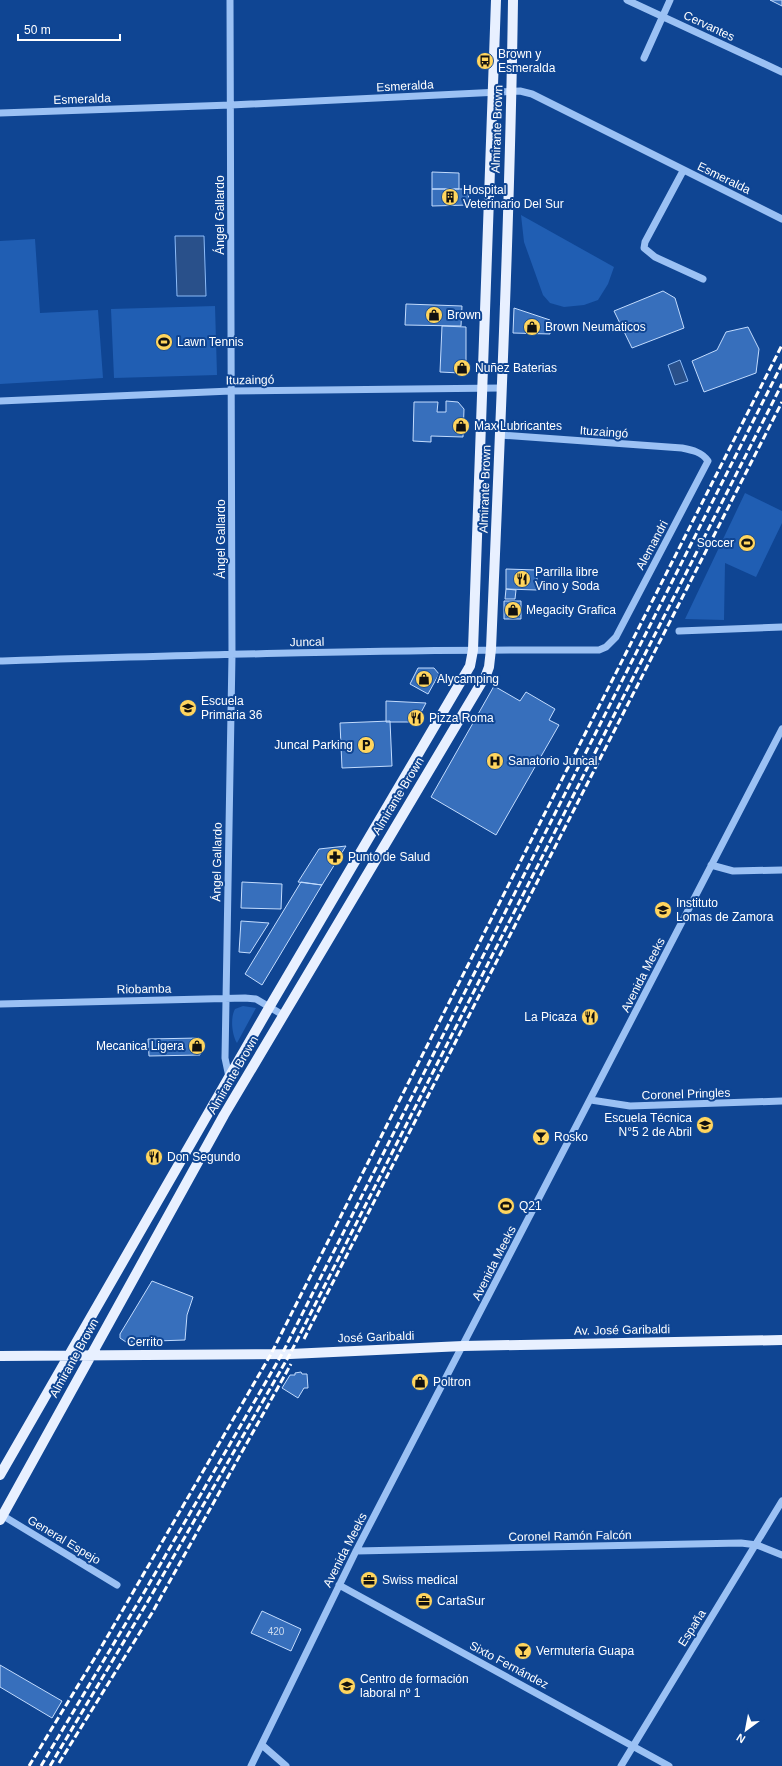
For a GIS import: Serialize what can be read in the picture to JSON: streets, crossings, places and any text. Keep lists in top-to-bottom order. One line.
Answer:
{"streets":{"main road":["Almirante Brown","Av. José Garibaldi","José Garibaldi","Cerrito"],"street":["Cervantes","Esmeralda","Ángel Gallardo","Ituzaingó","Alemandri","Juncal","Avenida Meeks","Riobamba","Coronel Pringles","Coronel Ramón Falcón","General Espejo","España","Sixto Fernández"]},"crossings":[["Esmeralda","Almirante Brown"],["Esmeralda","Ángel Gallardo"],["Almirante Brown","Ángel Gallardo"],["Almirante Brown","Ituzaingó"],["Almirante Brown","Juncal"],["Almirante Brown","Riobamba"],["Almirante Brown","Cerrito"],["Almirante Brown","General Espejo"],["Ángel Gallardo","Ituzaingó"],["Ángel Gallardo","Juncal"],["Ángel Gallardo","Riobamba"],["Ituzaingó","Alemandri"],["Alemandri","Juncal"],["Avenida Meeks","Coronel Pringles"],["Avenida Meeks","Av. José Garibaldi"],["Avenida Meeks","José Garibaldi"],["Avenida Meeks","Coronel Ramón Falcón"],["Avenida Meeks","Sixto Fernández"],["Av. José Garibaldi","José Garibaldi"],["José Garibaldi","Cerrito"],["Coronel Ramón Falcón","España"],["España","Sixto Fernández"]],"places":{"bus stop":["Brown y Esmeralda"],"building":["Hospital Veterinario Del Sur"],"shop":["Brown","Brown Neumaticos","Nuñez Baterias","Max Lubricantes","Megacity Grafica","Alycamping","Mecanica Ligera","Poltron"],"sports":["Lawn Tennis","Soccer","Q21"],"restaurant":["Parrilla libre Vino y Soda","Pizza Roma","La Picaza","Don Segundo"],"school or university":["Escuela Primaria 36","Instituto Lomas de Zamora","Escuela Técnica N°5 2 de Abril","Centro de formación laboral nº 1"],"parking":["Juncal Parking"],"hospital":["Sanatorio Juncal"],"pharmacy":["Punto de Salud"],"bar":["Rosko","Vermutería Guapa"],"office":["Swiss medical","CartaSur"]},"house_numbers":["420"],"scale_bar":"50 m","north":"bottom left"}
